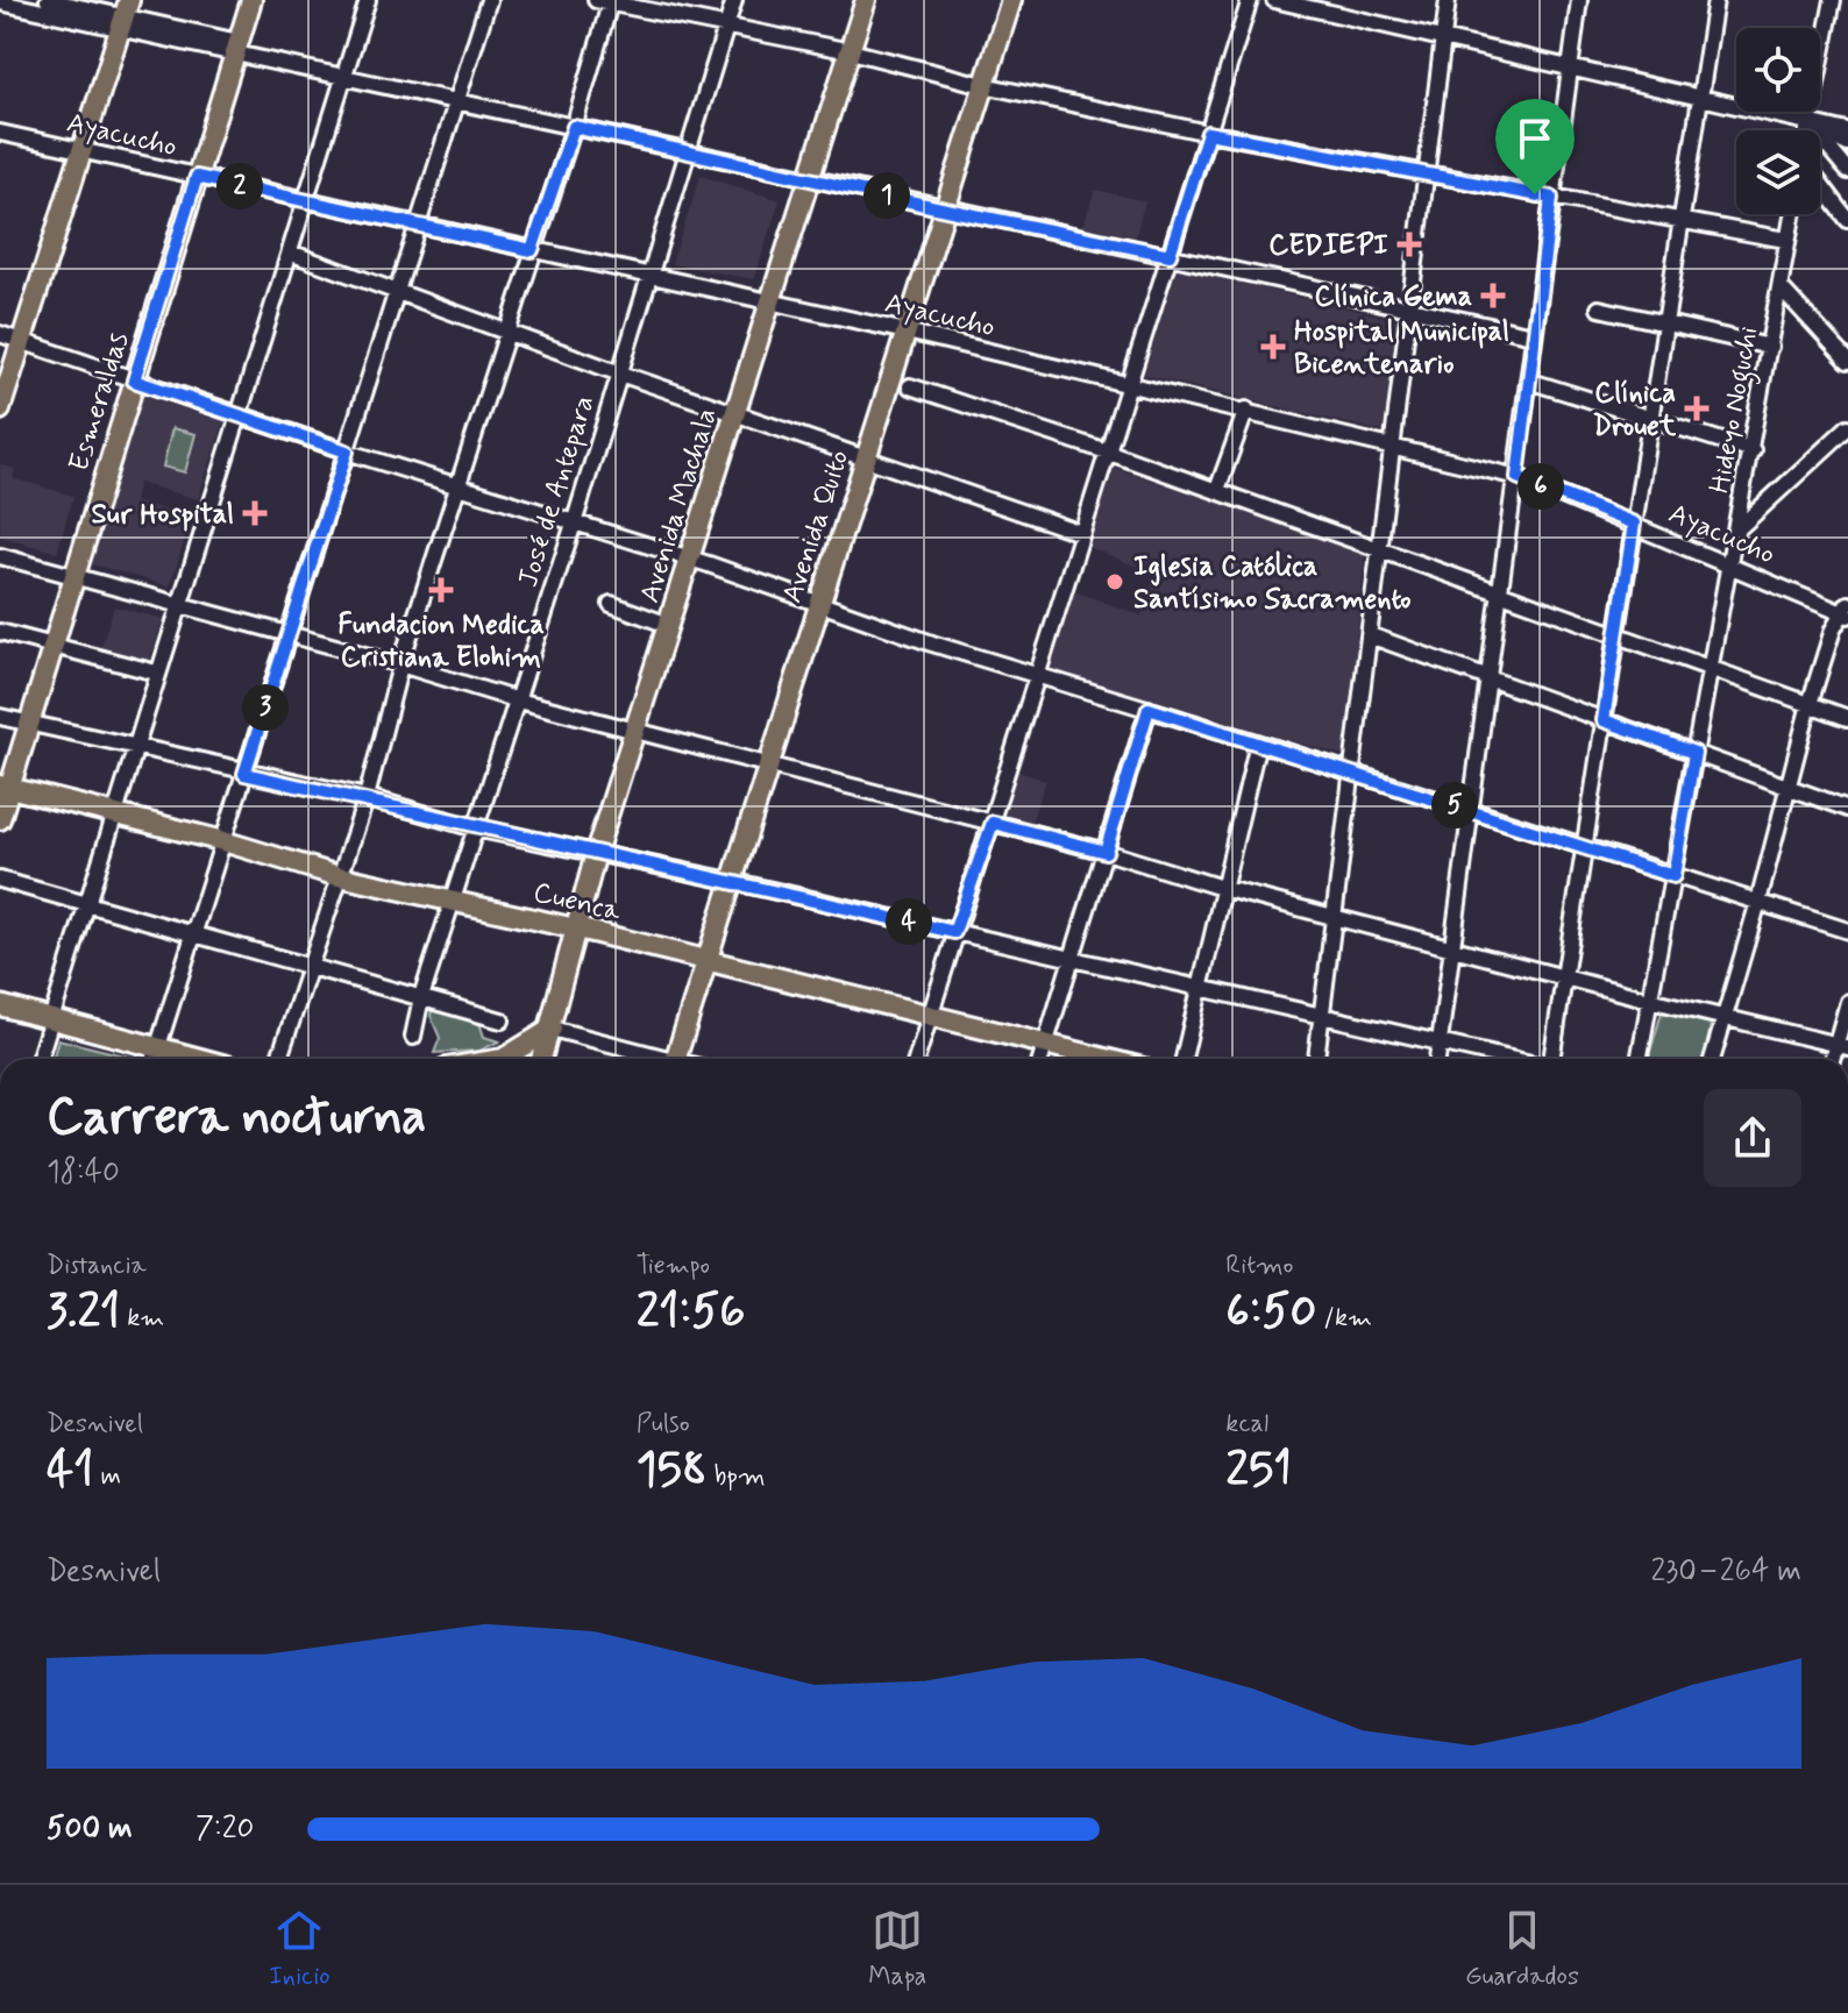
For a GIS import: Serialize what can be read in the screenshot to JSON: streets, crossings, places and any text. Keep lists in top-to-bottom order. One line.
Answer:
{"streets":{"main road":["Esmeraldas","Avenida Machala","Avenida Quito","Cuenca"],"street":["Ayacucho","Hideyo Noguchi","José de Antepara"]},"crossings":[["Ayacucho","Esmeraldas"],["Ayacucho","Hideyo Noguchi"],["Ayacucho","José de Antepara"],["Ayacucho","Avenida Machala"],["Ayacucho","Avenida Quito"],["Esmeraldas","Cuenca"],["José de Antepara","Cuenca"],["Avenida Machala","Cuenca"],["Avenida Quito","Cuenca"]],"places":{"health":["CEDIEPI","Clínica Gema","Hospital Municipal Bicentenario","Clínica Drouet","Sur Hospital","Fundacion Medica Cristiana Elohim"],"other":["Iglesia Católica Santísimo Sacramento"]},"page":{"pins":["2","1","6","3","5","4"],"heading":["Carrera nocturna","18:40"],"stats":[["Distancia","3.21 km"],["Tiempo","21:56"],["Ritmo","6:50 /km"],["Desnivel","41 m"],["Pulso","158 bpm"],["kcal","251"]],"chart":["Desnivel","230–264 m"],"list":[{"name":"500 m","note":"7:20"}],"tabs":["Inicio","Mapa","Guardados"]}}
